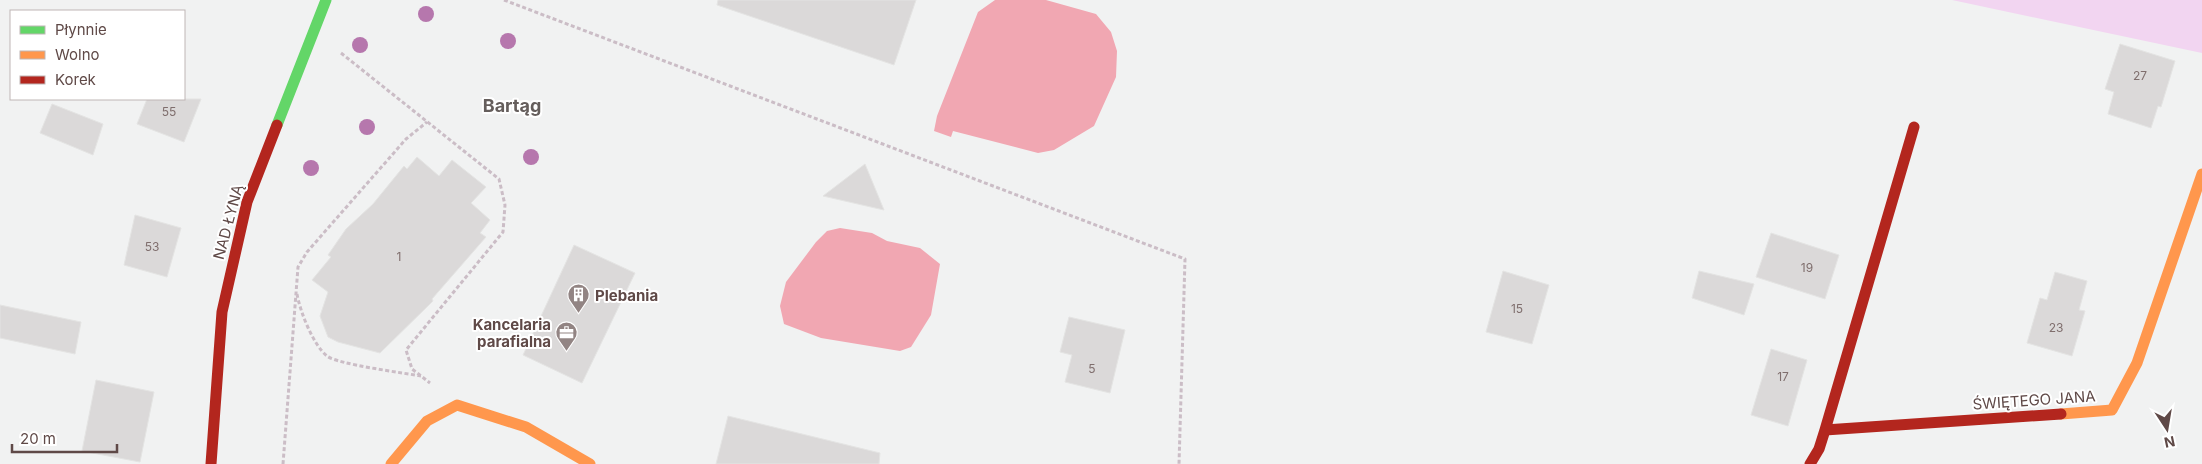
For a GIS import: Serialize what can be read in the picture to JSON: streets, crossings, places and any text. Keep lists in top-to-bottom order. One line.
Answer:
{"streets":{"street":["NAD ŁYNĄ","ŚWIĘTEGO JANA"]},"districts":["Bartąg"],"places":{"building":["Plebania"],"office":["Kancelaria parafialna"]},"house_numbers":["27","55","53","1","19","15","23","5","17"],"legend":["Płynnie","Wolno","Korek"],"scale_bar":"20 m","north":"bottom"}
